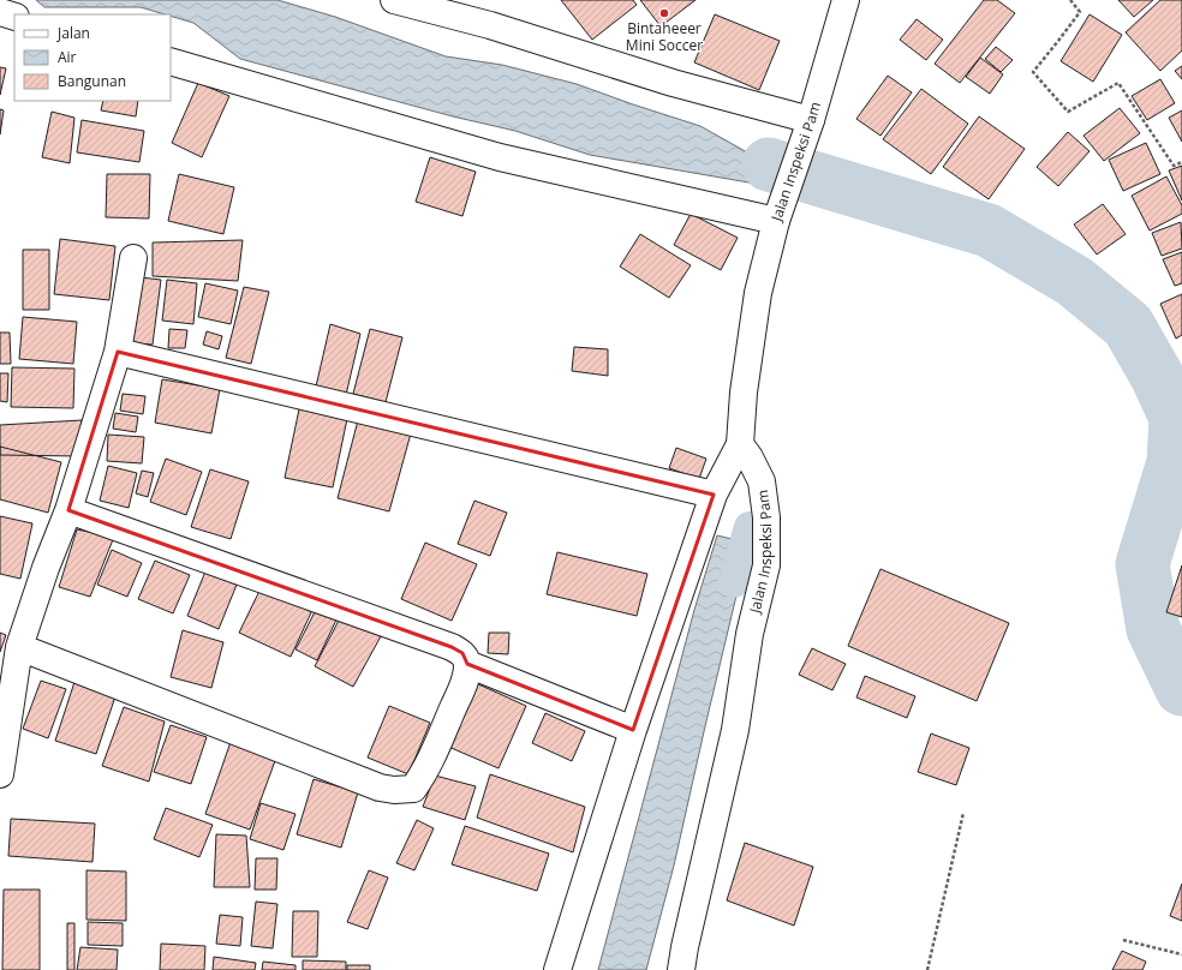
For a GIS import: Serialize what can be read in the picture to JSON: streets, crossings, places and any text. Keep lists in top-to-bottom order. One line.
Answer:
{"streets":{"street":["Jalan Inspeksi Pam"]},"places":["Bintaheeer Mini Soccer"],"legend":["Jalan","Air","Bangunan"]}
